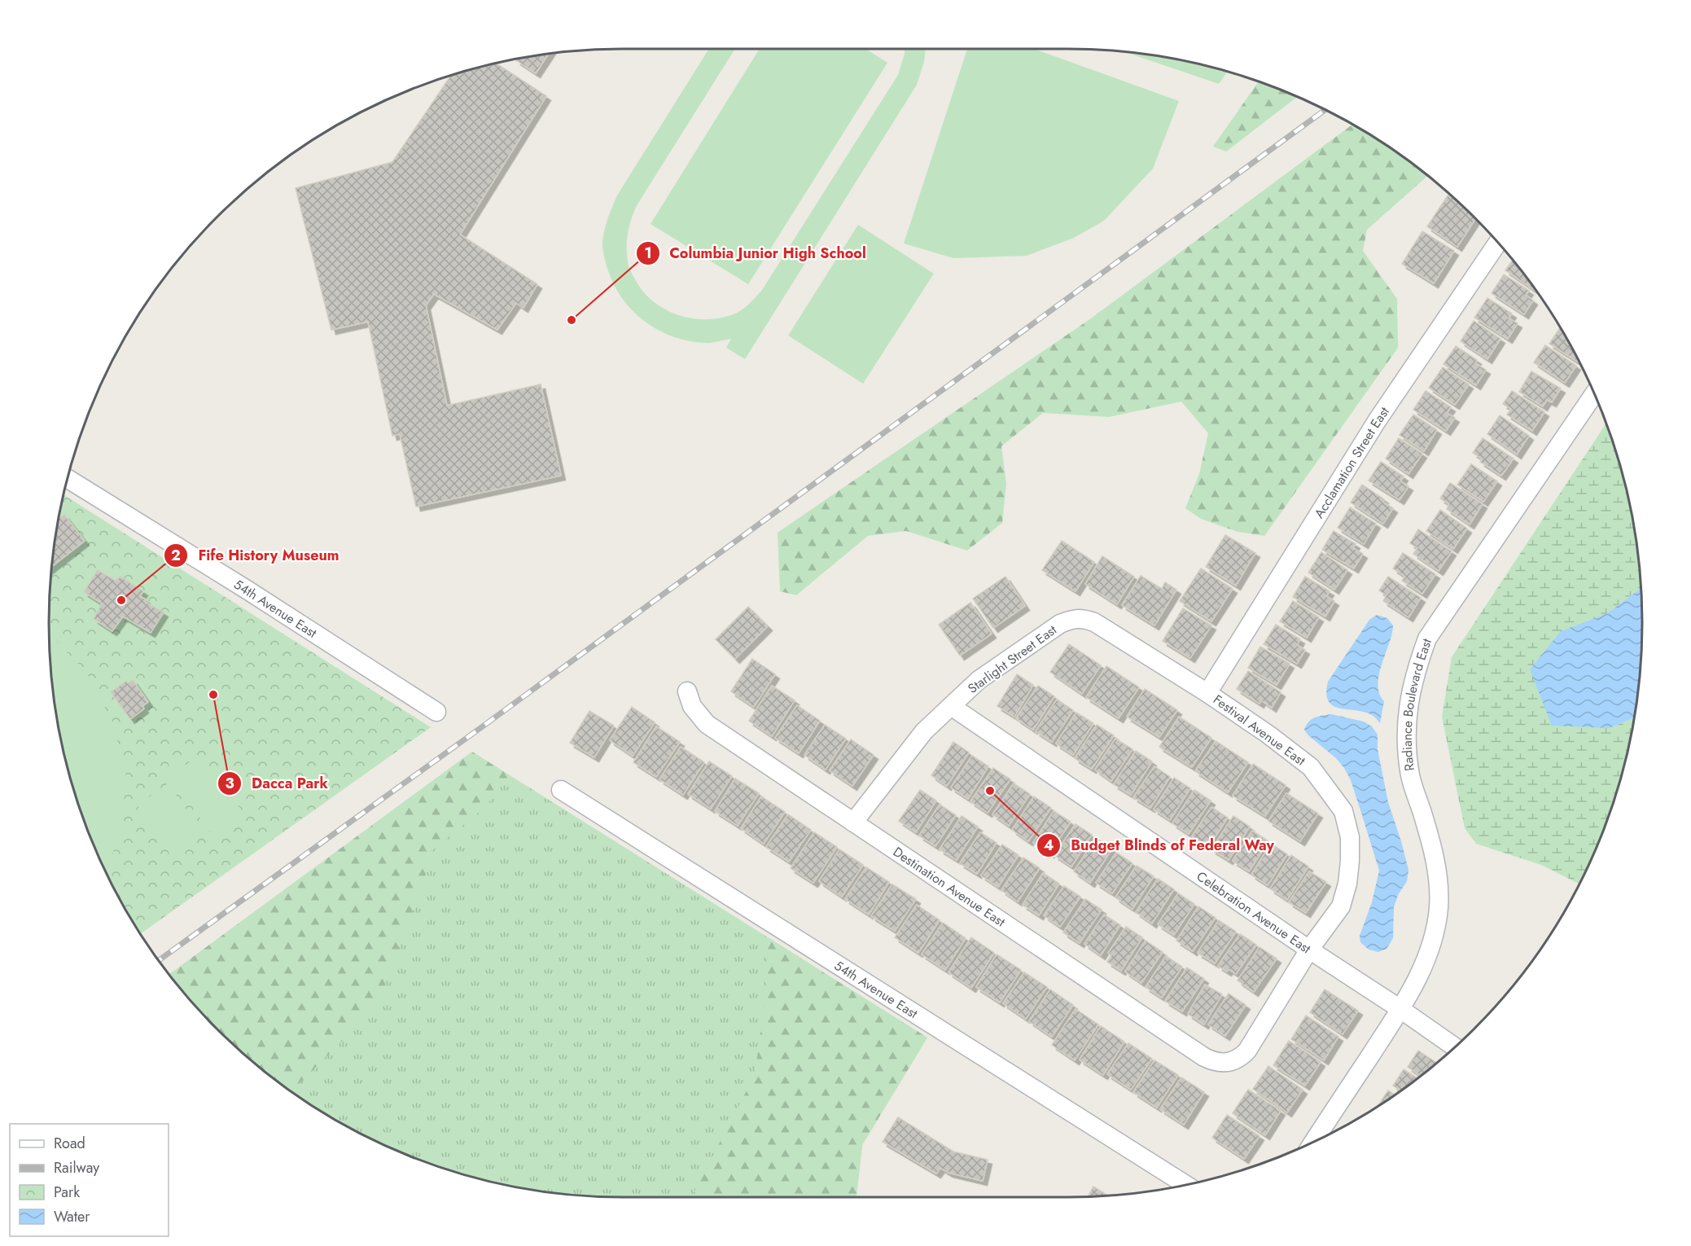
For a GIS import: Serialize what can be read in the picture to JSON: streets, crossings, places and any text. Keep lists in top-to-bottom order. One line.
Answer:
{"streets":{"street":["Acclamation Street East","54th Avenue East","Starlight Street East","Radiance Boulevard East","Festival Avenue East","Destination Avenue East","Celebration Avenue East"]},"crossings":[["Acclamation Street East","Festival Avenue East"],["Starlight Street East","Festival Avenue East"],["Starlight Street East","Destination Avenue East"],["Starlight Street East","Celebration Avenue East"],["Radiance Boulevard East","Celebration Avenue East"],["Festival Avenue East","Destination Avenue East"],["Festival Avenue East","Celebration Avenue East"]],"places":["Columbia Junior High School","Fife History Museum","Dacca Park","Budget Blinds of Federal Way"],"legend":["Road","Railway","Park","Water"]}
